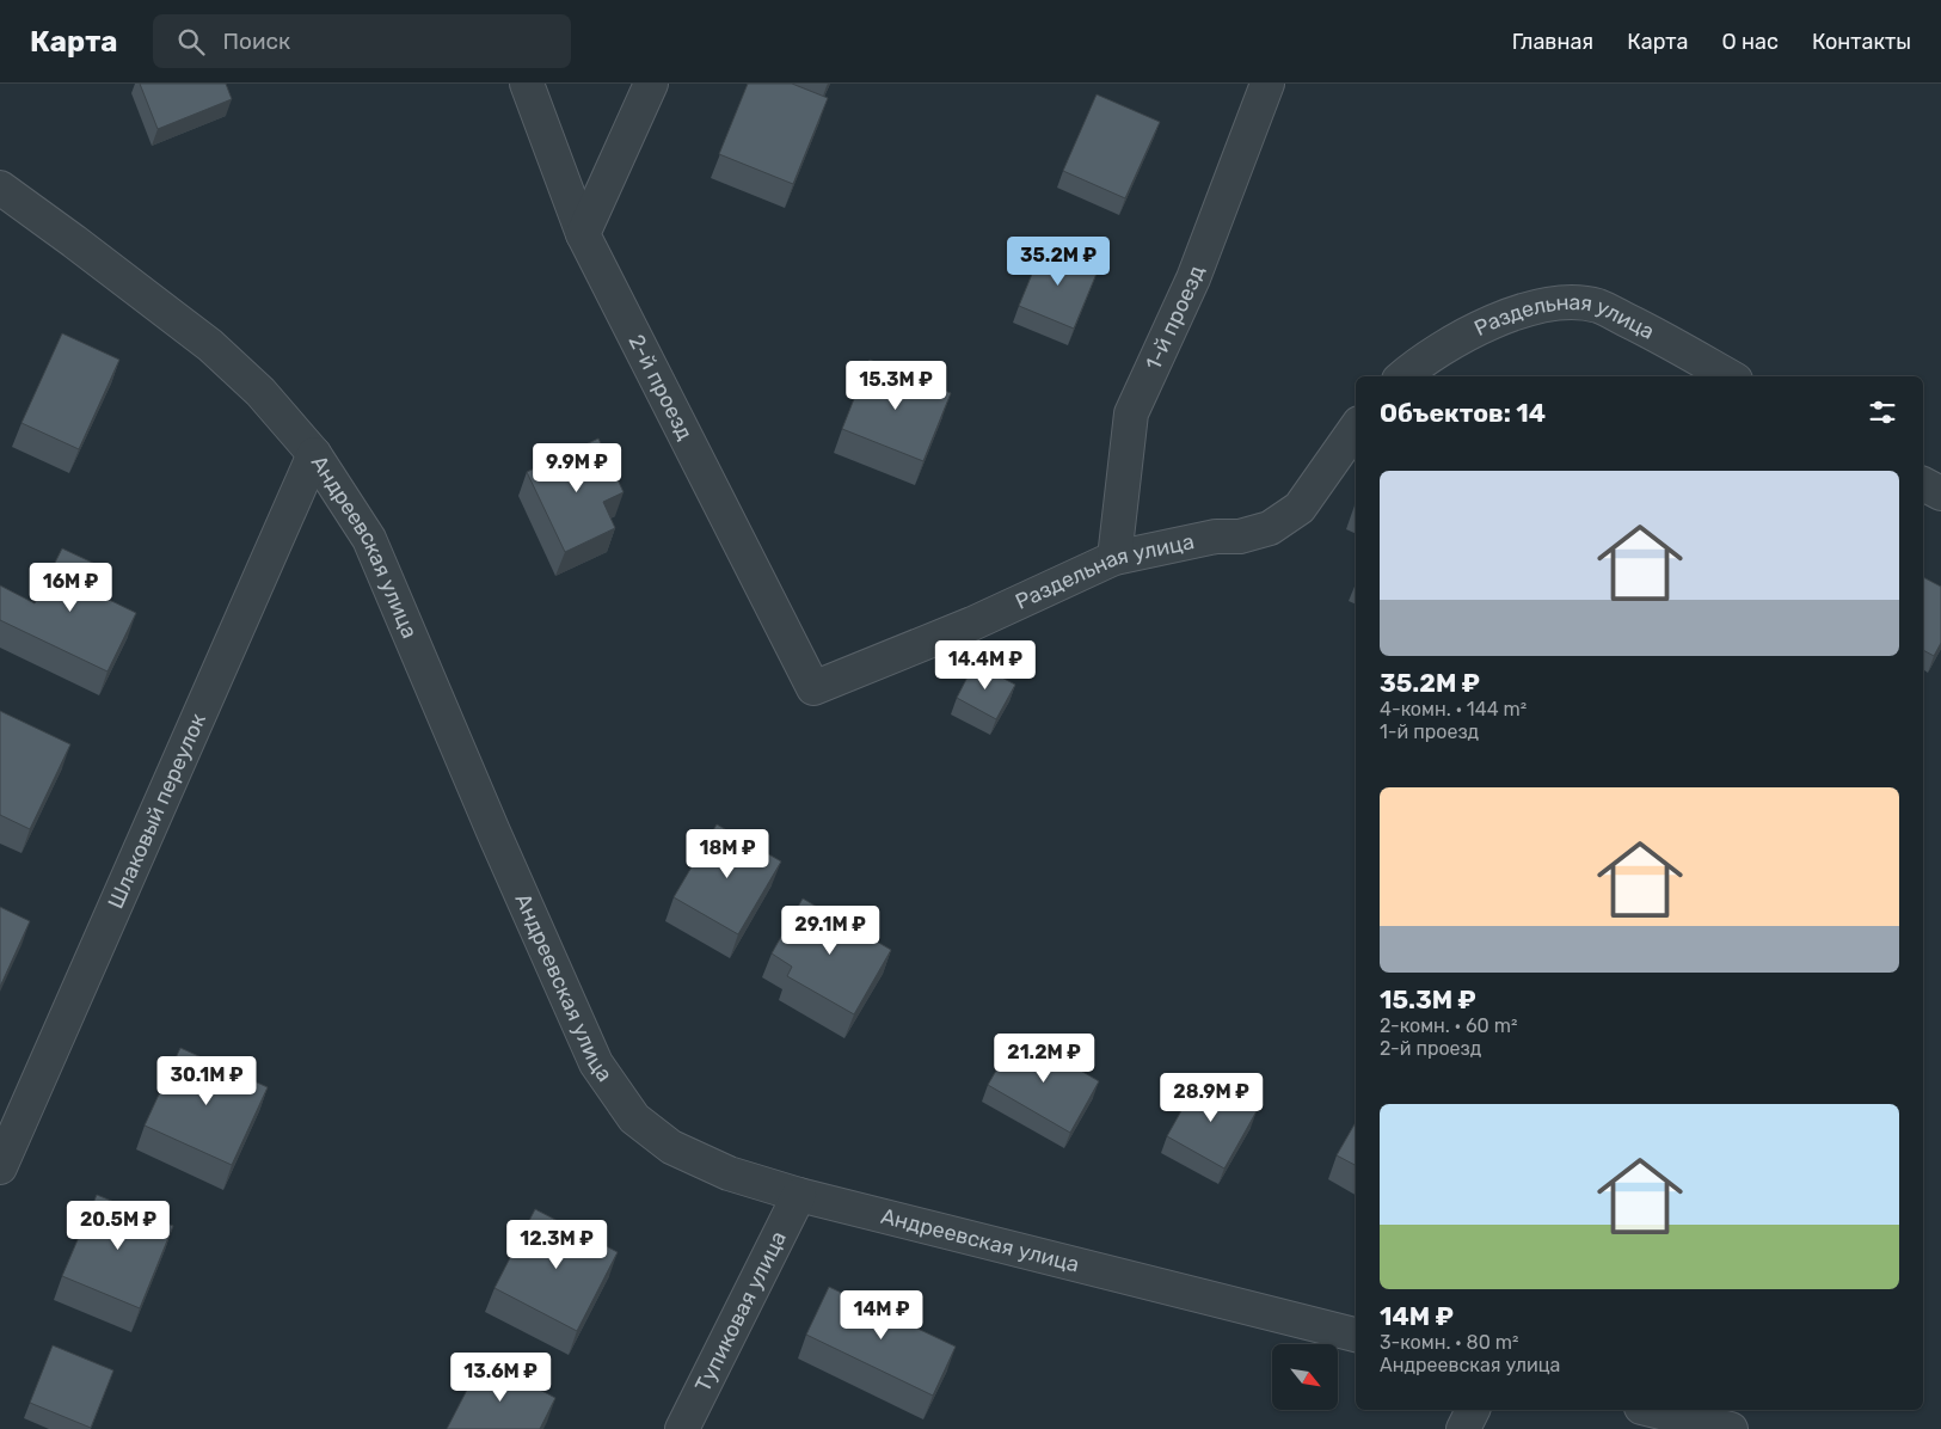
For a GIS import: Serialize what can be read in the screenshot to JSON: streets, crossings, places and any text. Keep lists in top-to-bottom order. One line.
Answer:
{"streets":{"street":["1-й проезд","Раздельная улица","2-й проезд","Андреевская улица","Шлаковый переулок","Тупиковая улица"]},"crossings":[["1-й проезд","Раздельная улица"],["Раздельная улица","2-й проезд"],["Андреевская улица","Шлаковый переулок"],["Андреевская улица","Тупиковая улица"]],"north":"bottom right","page":{"header":"Карта","search":"Поиск","nav":["Главная","Карта","О нас","Контакты"],"price":["35.2M ₽","15.3M ₽","9.9M ₽","16M ₽","14.4M ₽","18M ₽","29.1M ₽","21.2M ₽","30.1M ₽","28.9M ₽","20.5M ₽","12.3M ₽","14M ₽","13.6M ₽"],"heading":"Объектов: 14","list":[{"name":"35.2M ₽","note":"4-комн. · 144 m² · 1-й проезд"},{"name":"15.3M ₽","note":"2-комн. · 60 m² · 2-й проезд"},{"name":"14M ₽","note":"3-комн. · 80 m² · Андреевская улица"}]}}
